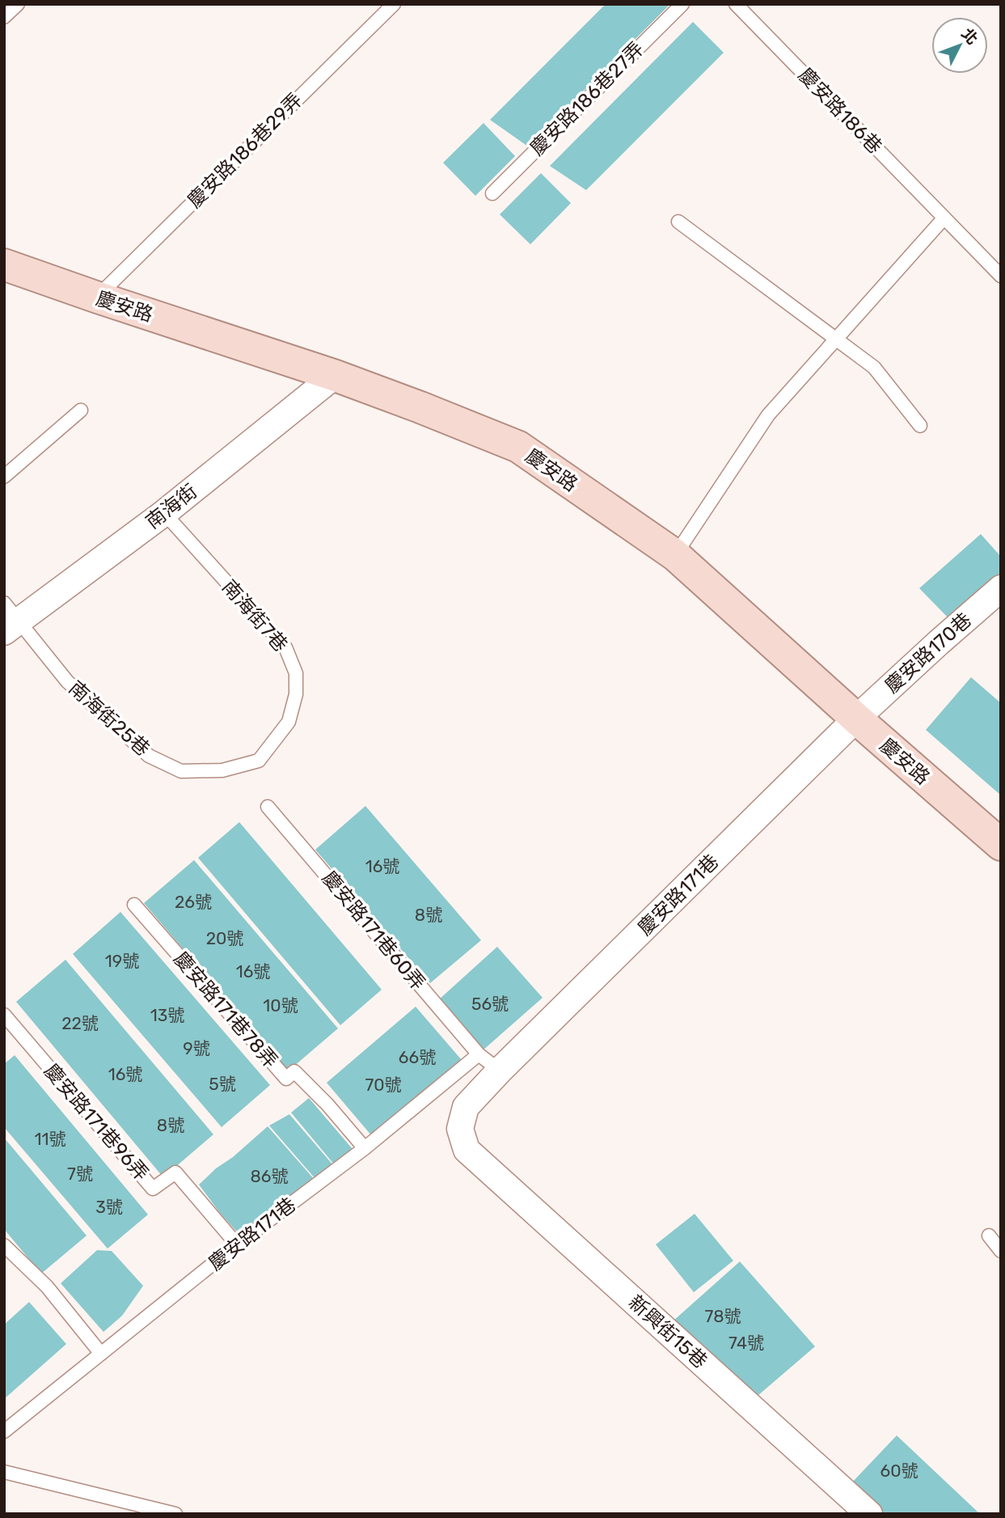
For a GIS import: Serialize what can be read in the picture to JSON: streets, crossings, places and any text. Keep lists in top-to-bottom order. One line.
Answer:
{"streets":{"main road":["慶安路"],"street":["南海街","慶安路170巷","慶安路171巷","新興街15巷"],"lane":["慶安路186巷27弄","慶安路186巷","慶安路186巷29弄","南海街7巷","南海街25巷","慶安路171巷60弄","慶安路171巷78弄","慶安路171巷96弄"]},"crossings":[["慶安路186巷29弄","慶安路"],["慶安路","南海街"],["慶安路","慶安路170巷"],["慶安路","慶安路171巷"],["南海街","南海街7巷"],["南海街","南海街25巷"],["南海街7巷","南海街25巷"],["慶安路170巷","慶安路171巷"],["慶安路171巷","慶安路171巷60弄"],["慶安路171巷","慶安路171巷78弄"],["慶安路171巷","慶安路171巷96弄"],["慶安路171巷","新興街15巷"]],"house_numbers":["16號","26號","8號","20號","19號","16號","56號","10號","13號","22號","9號","66號","16號","5號","70號","8號","11號","7號","86號","3號","78號","74號","60號"],"north":"top right"}
